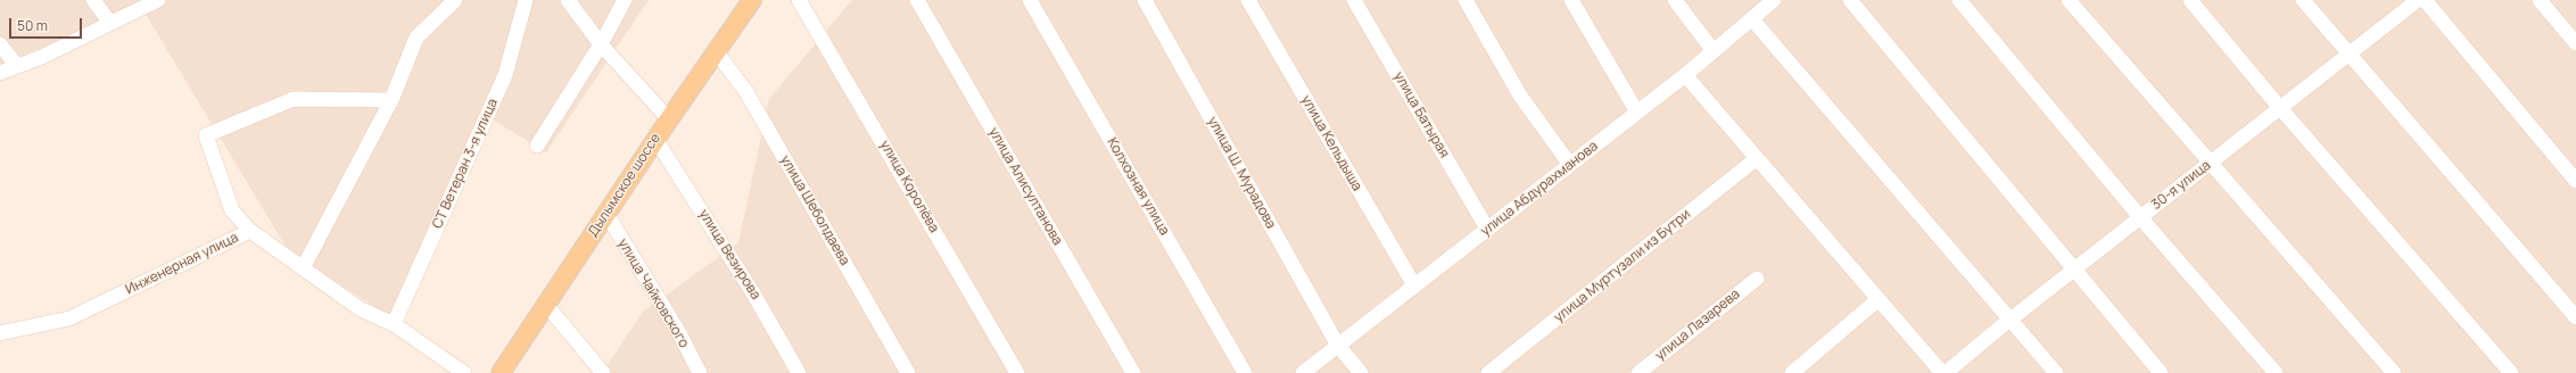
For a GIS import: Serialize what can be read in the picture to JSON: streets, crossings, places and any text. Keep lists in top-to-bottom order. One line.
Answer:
{"streets":{"main road":["Дылымское шоссе"],"street":["улица Батырая","улица Кельдыша","СТ Ветеран 3-я улица","улица Ш. Мурадова","30-я улица","улица Королёва","улица Алисултанова","Колхозная улица","улица Абдурахманова","улица Шеболдаева","улица Везирова","Инженерная улица","улица Муртузали из Бутри","улица Чайковского","улица Лазарева"]},"crossings":[["улица Батырая","улица Абдурахманова"],["улица Кельдыша","улица Абдурахманова"],["СТ Ветеран 3-я улица","Инженерная улица"],["улица Ш. Мурадова","улица Абдурахманова"],["Дылымское шоссе","улица Шеболдаева"],["Дылымское шоссе","улица Везирова"],["Дылымское шоссе","улица Чайковского"]],"scale_bar":"50 m"}
